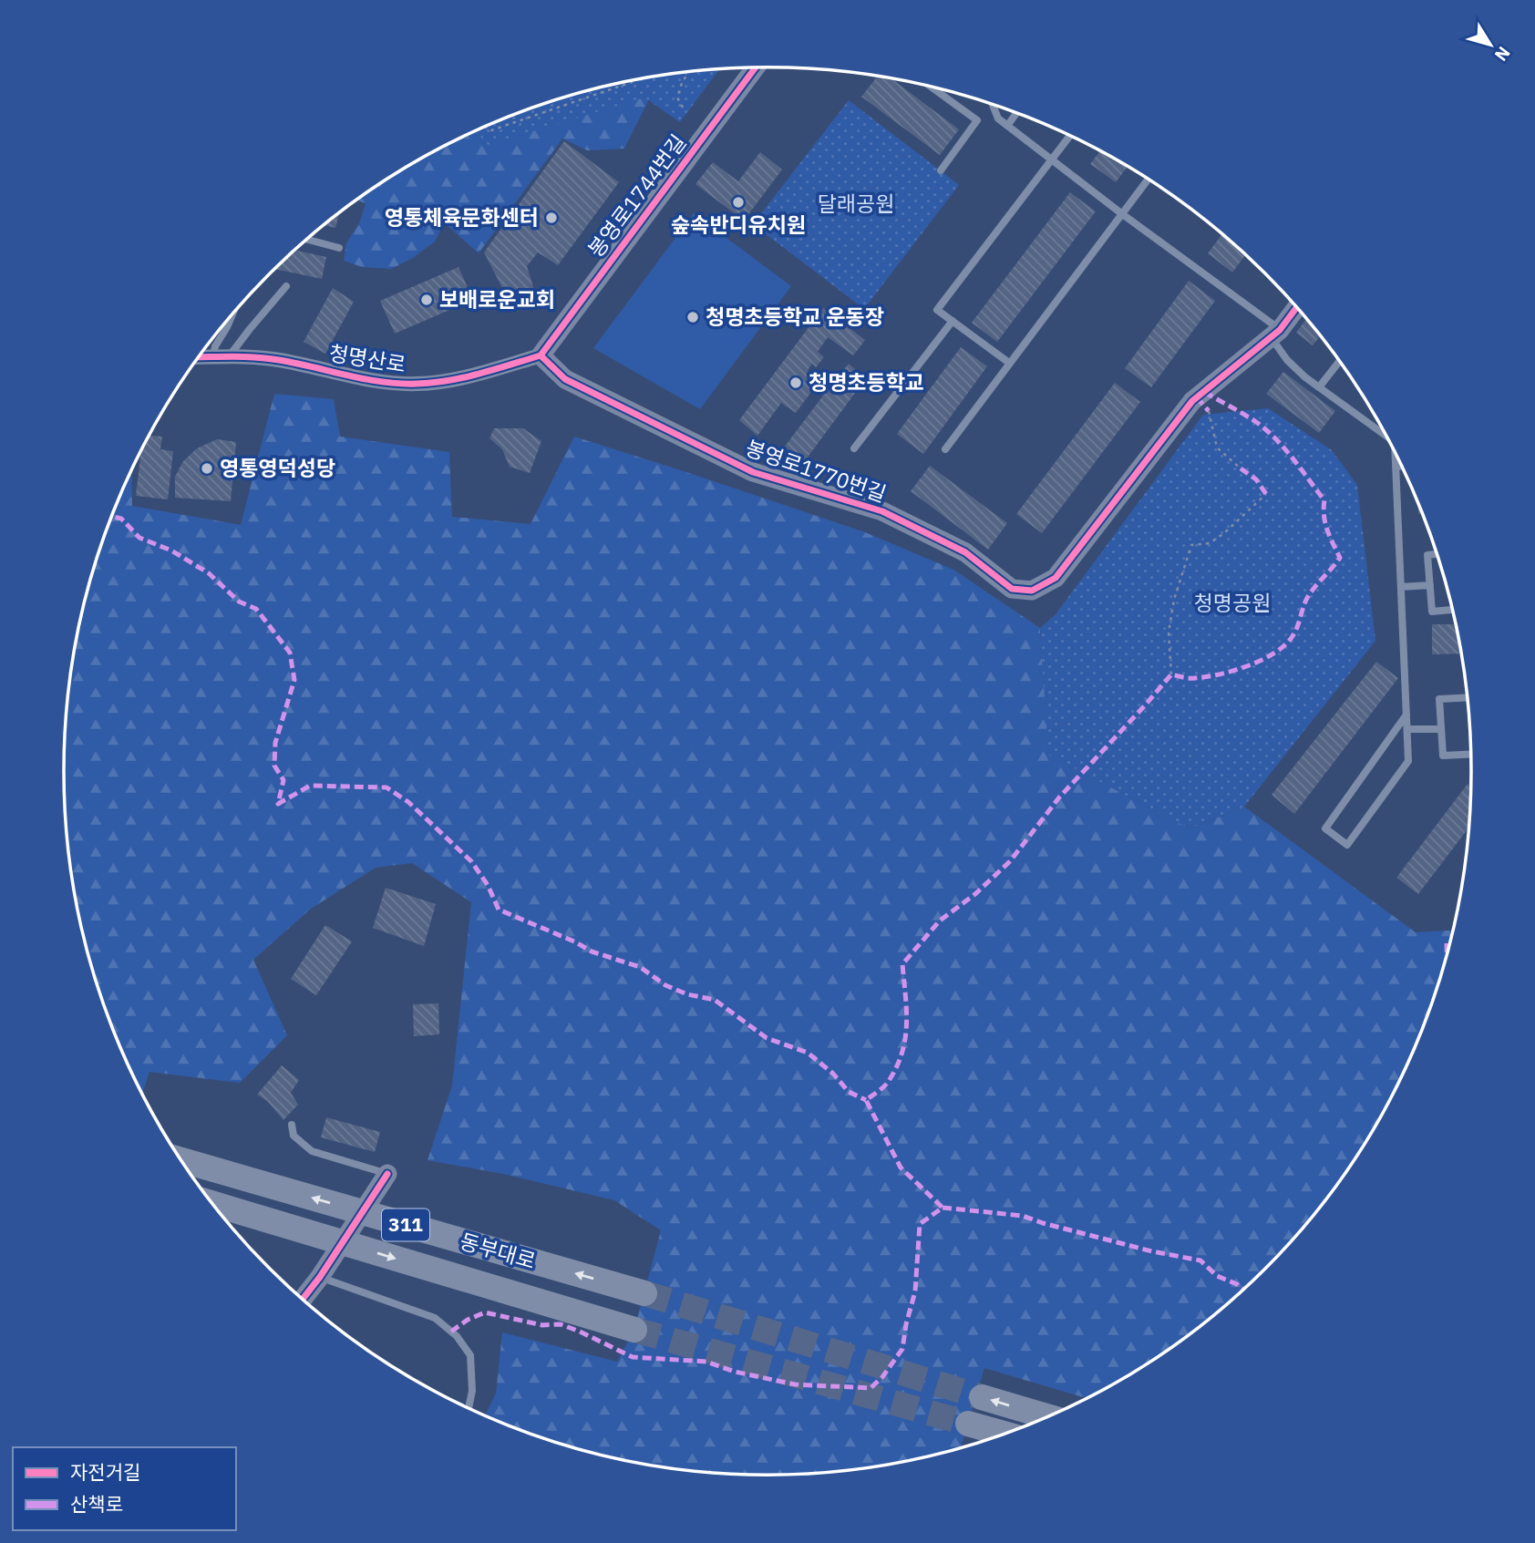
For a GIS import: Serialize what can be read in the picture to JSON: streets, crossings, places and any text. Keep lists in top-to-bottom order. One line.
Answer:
{"streets":{"highway":["311","동부대로"],"street":["봉영로1744번길","청명산로","봉영로1770번길"]},"crossings":[["봉영로1744번길","청명산로"],["봉영로1744번길","봉영로1770번길"],["청명산로","봉영로1770번길"]],"parks":["달래공원","청명공원"],"places":["숲속반디유치원","영통체육문화센터","보배로운교회","청명초등학교 운동장","청명초등학교","영통영덕성당"],"legend":["자전거길","산책로"],"north":"bottom right"}
